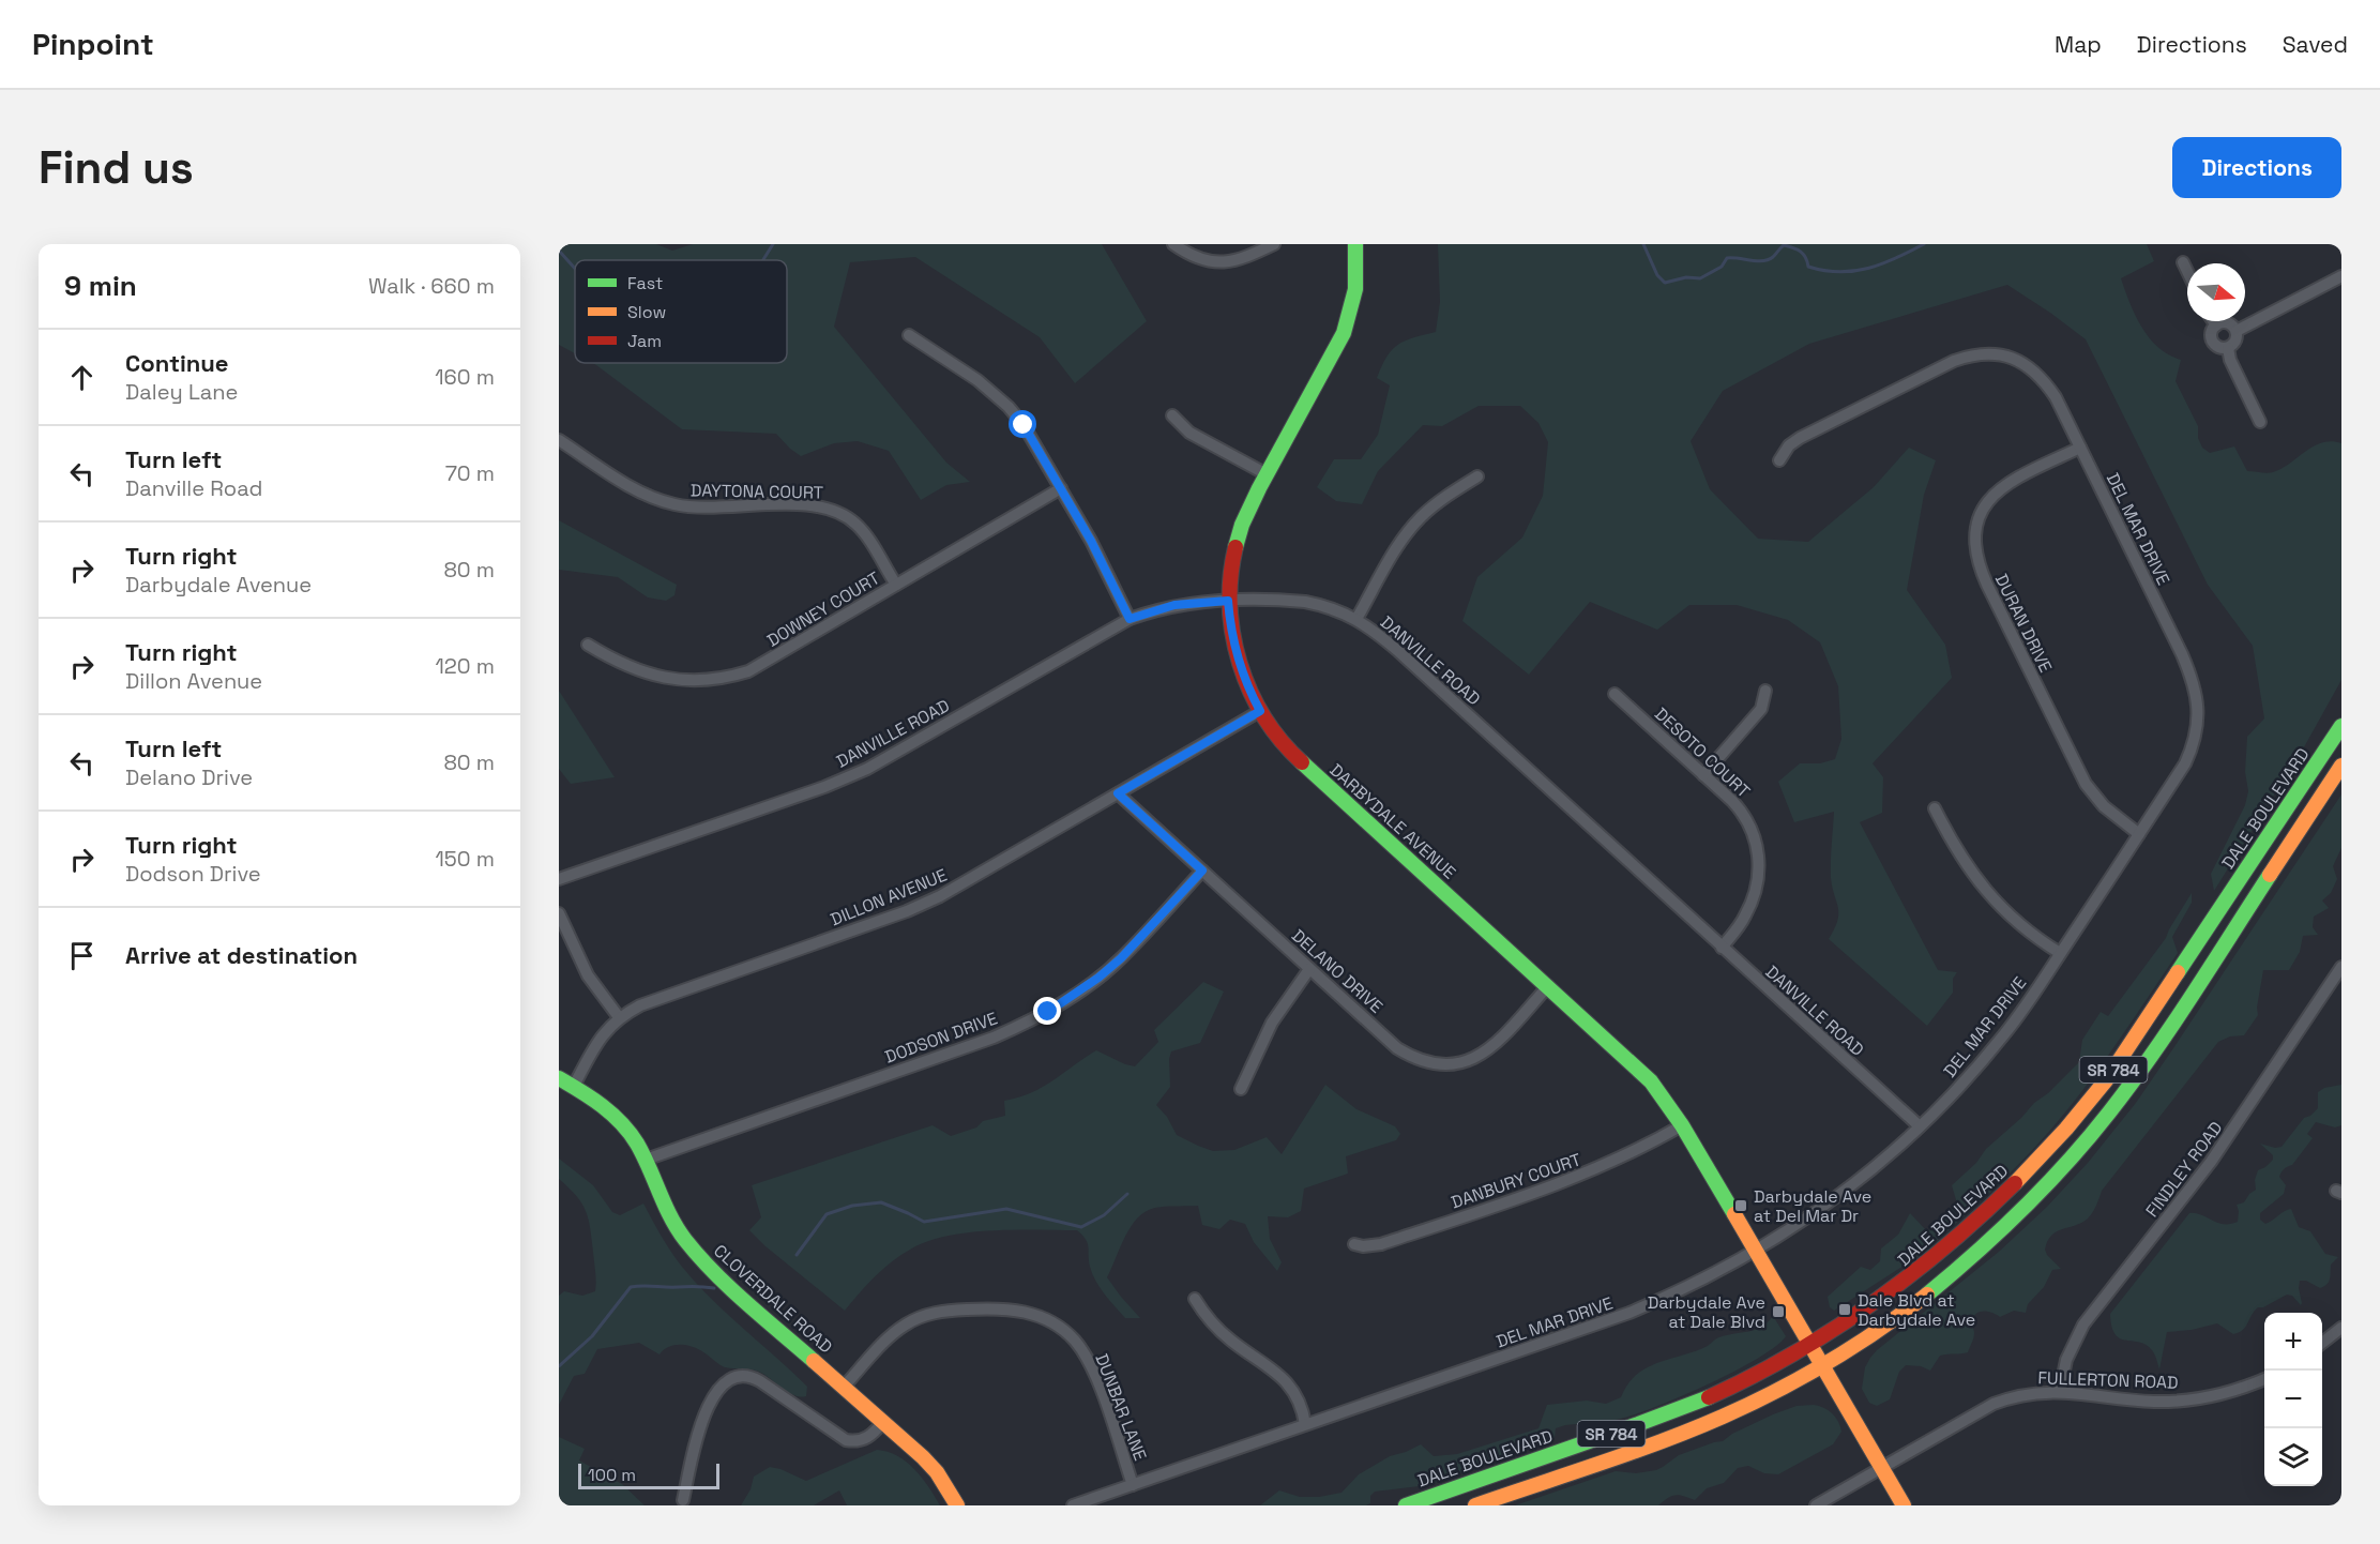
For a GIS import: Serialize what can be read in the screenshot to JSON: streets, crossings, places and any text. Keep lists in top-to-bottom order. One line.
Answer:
{"streets":{"main road":["DALE BOULEVARD","DARBYDALE AVENUE","SR 784","CLOVERDALE ROAD"],"street":["DAYTONA COURT","DEL MAR DRIVE","DOWNEY COURT","DURAN DRIVE","DANVILLE ROAD","DESOTO COURT","DILLON AVENUE","DELANO DRIVE","DODSON DRIVE","FINDLEY ROAD","DANBURY COURT","FULLERTON ROAD","DUNBAR LANE"]},"crossings":[["DAYTONA COURT","DOWNEY COURT"],["DEL MAR DRIVE","DURAN DRIVE"],["DEL MAR DRIVE","DANVILLE ROAD"],["DEL MAR DRIVE","DARBYDALE AVENUE"],["DEL MAR DRIVE","DUNBAR LANE"],["DANVILLE ROAD","DESOTO COURT"],["DANVILLE ROAD","DARBYDALE AVENUE"],["DALE BOULEVARD","DARBYDALE AVENUE"],["DARBYDALE AVENUE","DILLON AVENUE"],["DARBYDALE AVENUE","DELANO DRIVE"],["DARBYDALE AVENUE","SR 784"],["DARBYDALE AVENUE","DANBURY COURT"],["DARBYDALE AVENUE","FULLERTON ROAD"],["DILLON AVENUE","DELANO DRIVE"],["DILLON AVENUE","CLOVERDALE ROAD"],["DELANO DRIVE","DODSON DRIVE"],["DODSON DRIVE","CLOVERDALE ROAD"],["FINDLEY ROAD","FULLERTON ROAD"],["CLOVERDALE ROAD","DUNBAR LANE"]],"places":{"transit":["Darbydale Ave at Del Mar Dr","Dale Blvd at Darbydale Ave","Darbydale Ave at Dale Blvd"]},"legend":["Fast","Slow","Jam"],"scale_bar":"100 m","north":"right","page":{"header":"Pinpoint","nav":["Map","Directions","Saved"],"buttons":"Directions","title":"Find us","heading":["9 min","Walk · 660 m"],"list":[["Continue","Daley Lane","160 m"],["Turn left","Danville Road","70 m"],["Turn right","Darbydale Avenue","80 m"],["Turn right","Dillon Avenue","120 m"],["Turn left","Delano Drive","80 m"],["Turn right","Dodson Drive","150 m"],"Arrive at destination"],"map_buttons":["+","−"],"scale":"100 m"}}
